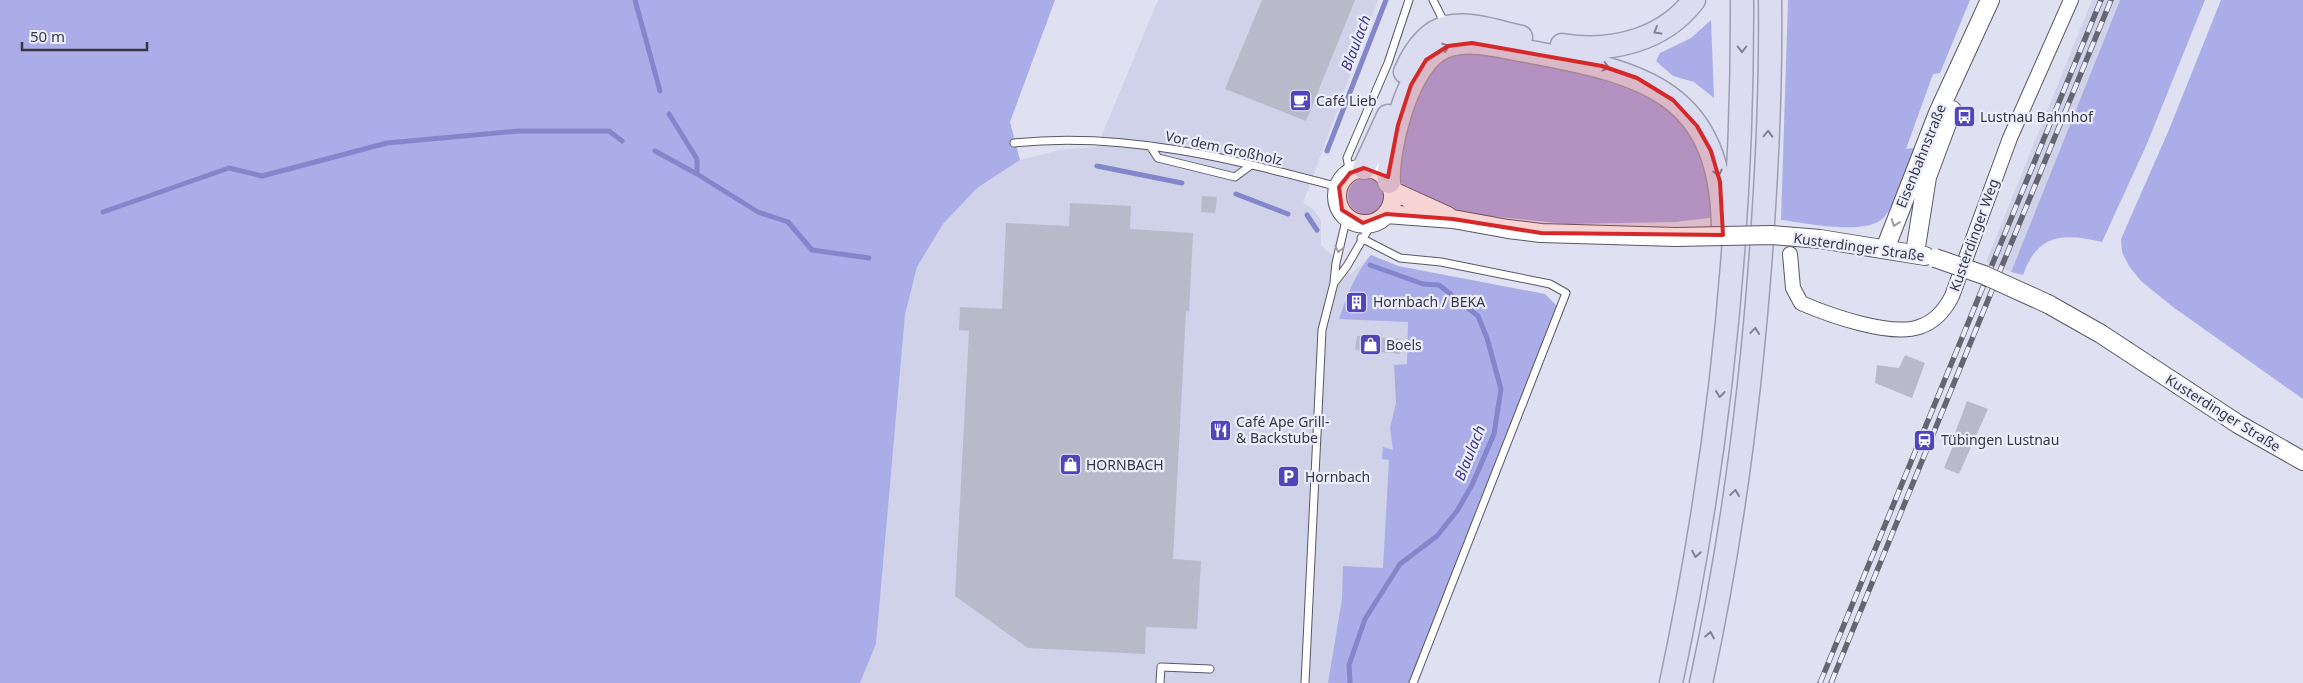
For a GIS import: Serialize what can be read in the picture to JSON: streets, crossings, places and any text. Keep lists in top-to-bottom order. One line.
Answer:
{"streets":{"street":["Eisenbahnstraße","Kusterdinger Weg","Kusterdinger Straße"],"lane":["Vor dem Großholz"]},"crossings":[["Vor dem Großholz","Kusterdinger Straße"],["Eisenbahnstraße","Kusterdinger Straße"]],"water":["Blaulach"],"places":{"cafe":["Café Lieb"],"bus stop":["Lustnau Bahnhof"],"building":["Hornbach / BEKA"],"shop":["Boels","HORNBACH"],"restaurant":["Café Ape Grill- & Backstube"],"station":["Tübingen Lustnau"],"parking":["Hornbach"]},"scale_bar":"50 m"}
